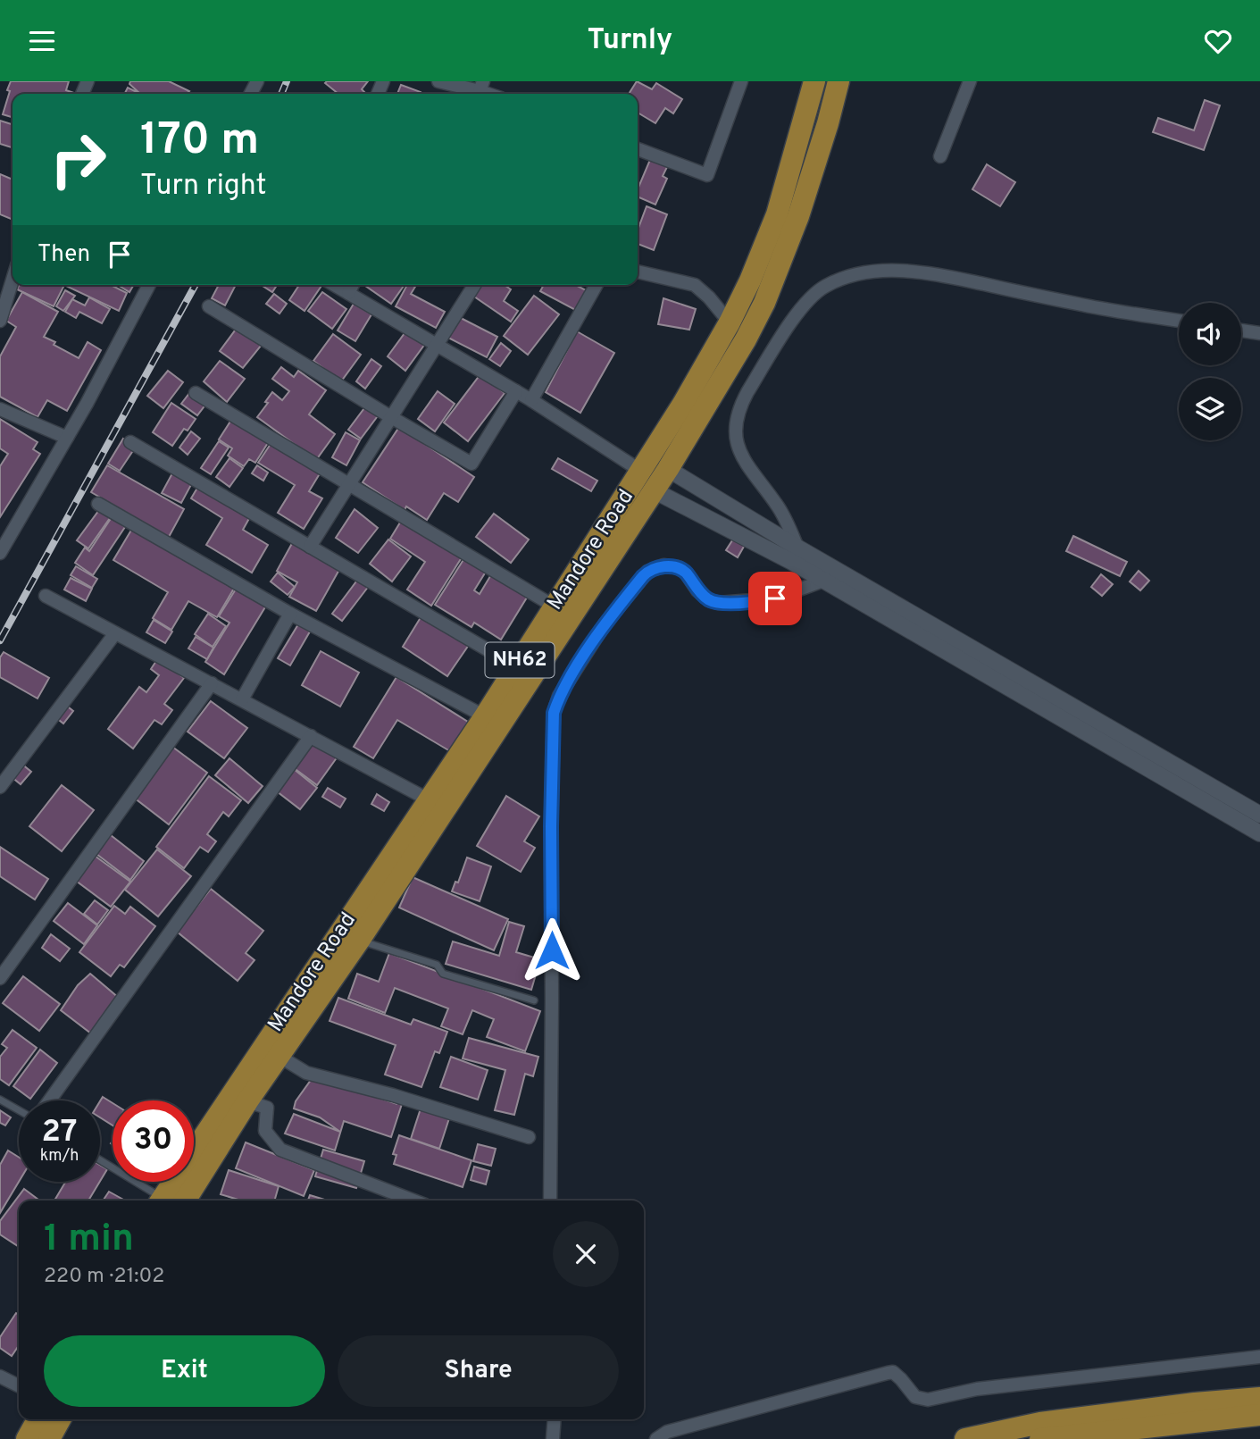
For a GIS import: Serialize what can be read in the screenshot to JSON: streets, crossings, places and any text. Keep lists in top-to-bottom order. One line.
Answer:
{"streets":{"highway":["Mandore Road","NH62"]},"page":{"header":"Turnly","turn":["170 m","Turn right"],"then":"Then","speed":"27 km/h","limit":"30","heading":["1 min","220 m · 21:02"],"buttons":["Exit","Share"]}}
